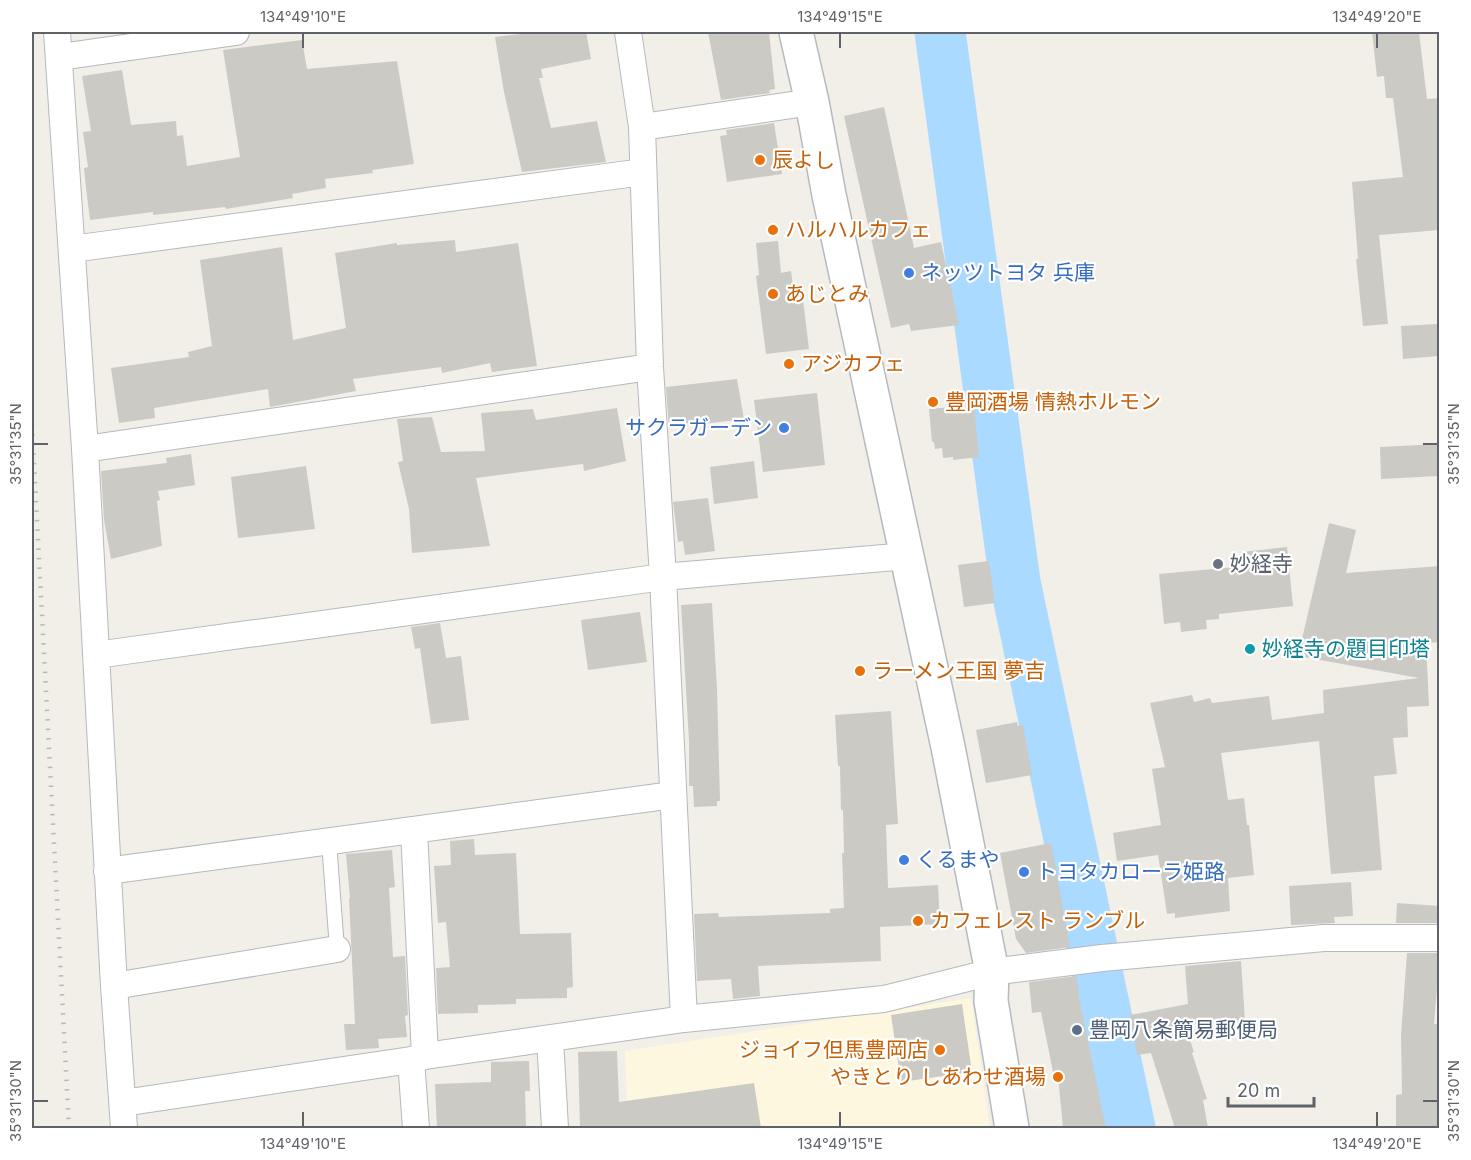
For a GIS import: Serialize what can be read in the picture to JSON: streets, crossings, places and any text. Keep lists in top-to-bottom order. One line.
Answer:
{"places":["辰よし","ハルハルカフェ","ネッツトヨタ 兵庫","あじとみ","アジカフェ","豊岡酒場 情熱ホルモン","サクラガーデン","妙経寺","妙経寺の題目印塔","ラーメン王国 夢吉","くるまや","トヨタカローラ姫路","カフェレスト ランブル","豊岡八条簡易郵便局","ジョイフ但馬豊岡店","やきとり しあわせ酒場"],"scale_bar":"20 m","coordinates":["134°49'10\"E","134°49'15\"E","134°49'20\"E","35°31'35\"N","35°31'30\"N"]}
